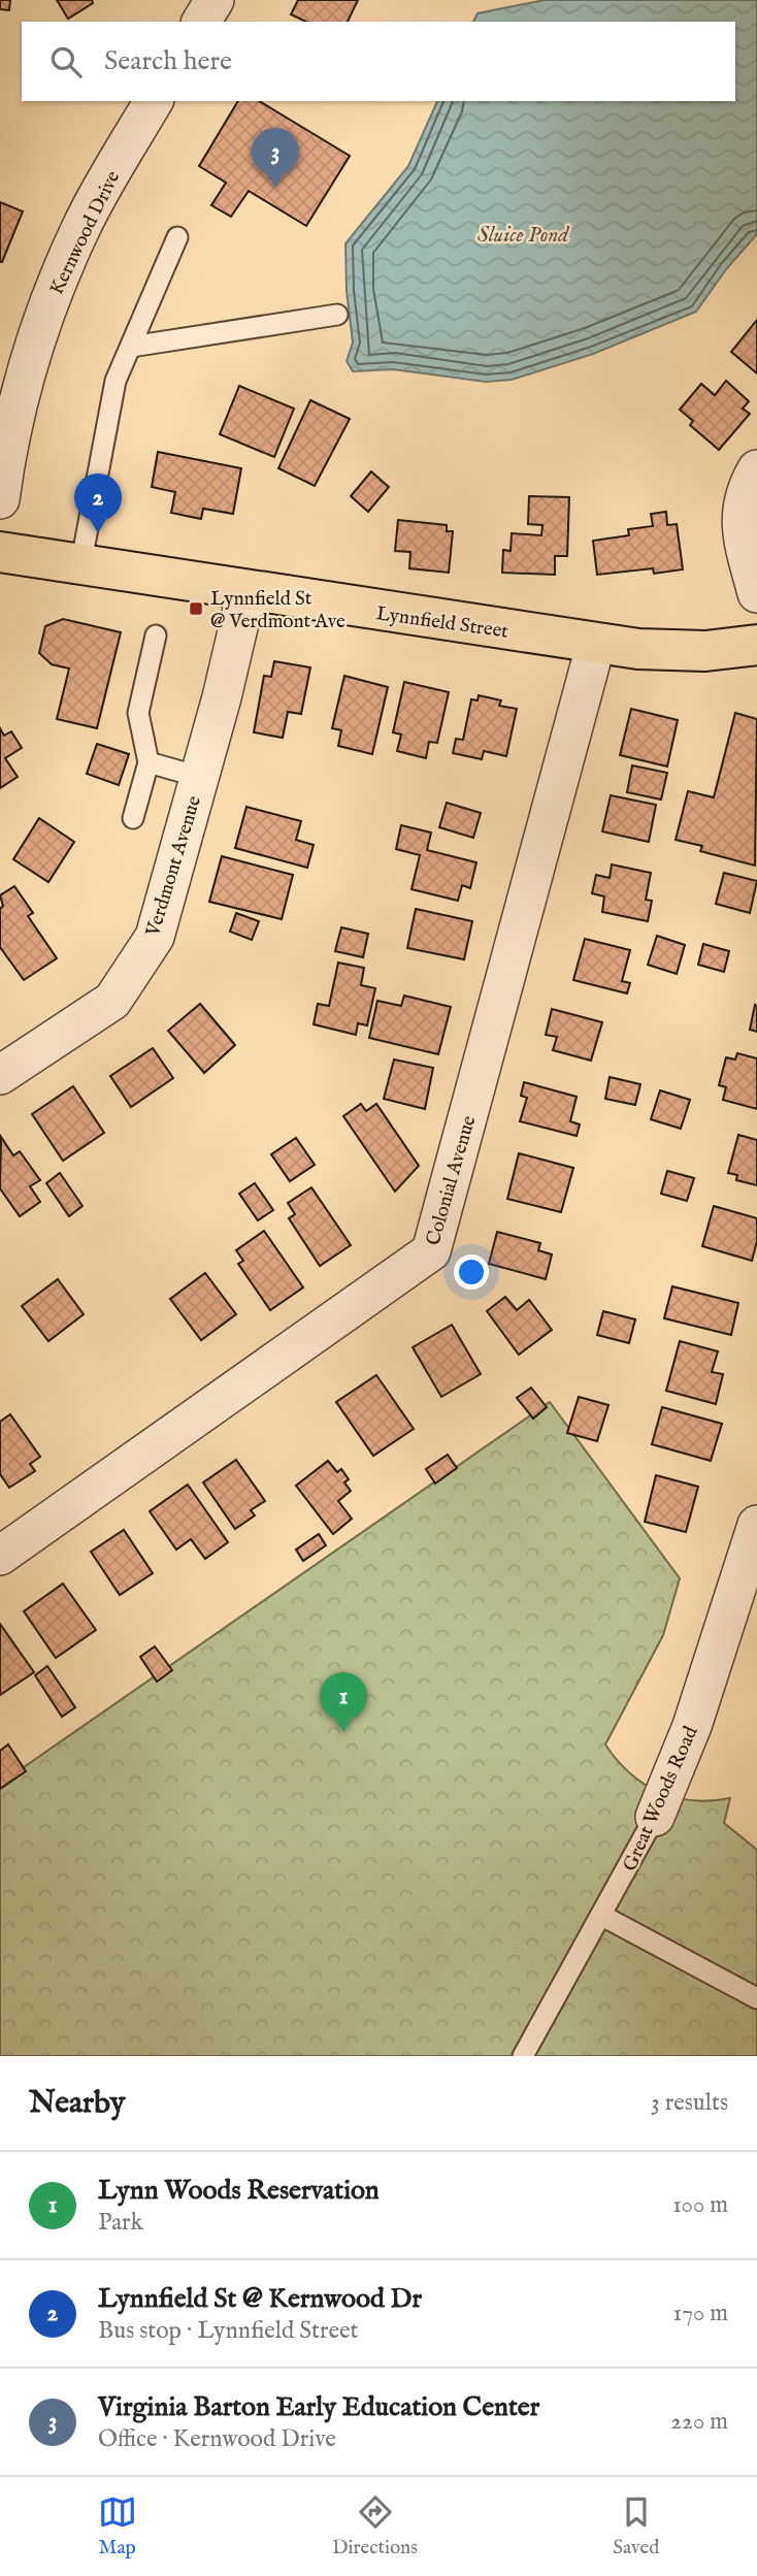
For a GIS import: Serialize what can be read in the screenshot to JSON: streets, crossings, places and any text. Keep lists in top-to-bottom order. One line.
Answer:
{"streets":{"main road":["Lynnfield Street"],"street":["Kernwood Drive","Verdmont Avenue","Colonial Avenue","Great Woods Road"]},"crossings":[["Lynnfield Street","Verdmont Avenue"],["Lynnfield Street","Colonial Avenue"]],"water":["Sluice Pond"],"places":{"transit":["Lynnfield St @ Verdmont Ave"]},"page":{"search":"Search here","pins":["3","2","1"],"heading":["Nearby","3 results"],"list":[{"mark":"1","name":"Lynn Woods Reservation","note":"Park","value":"100 m"},{"mark":"2","name":"Lynnfield St @ Kernwood Dr","note":"Bus stop · Lynnfield Street","value":"170 m"},{"mark":"3","name":"Virginia Barton Early Education Center","note":"Office · Kernwood Drive","value":"220 m"}],"nav":["Map","Directions","Saved"]}}
